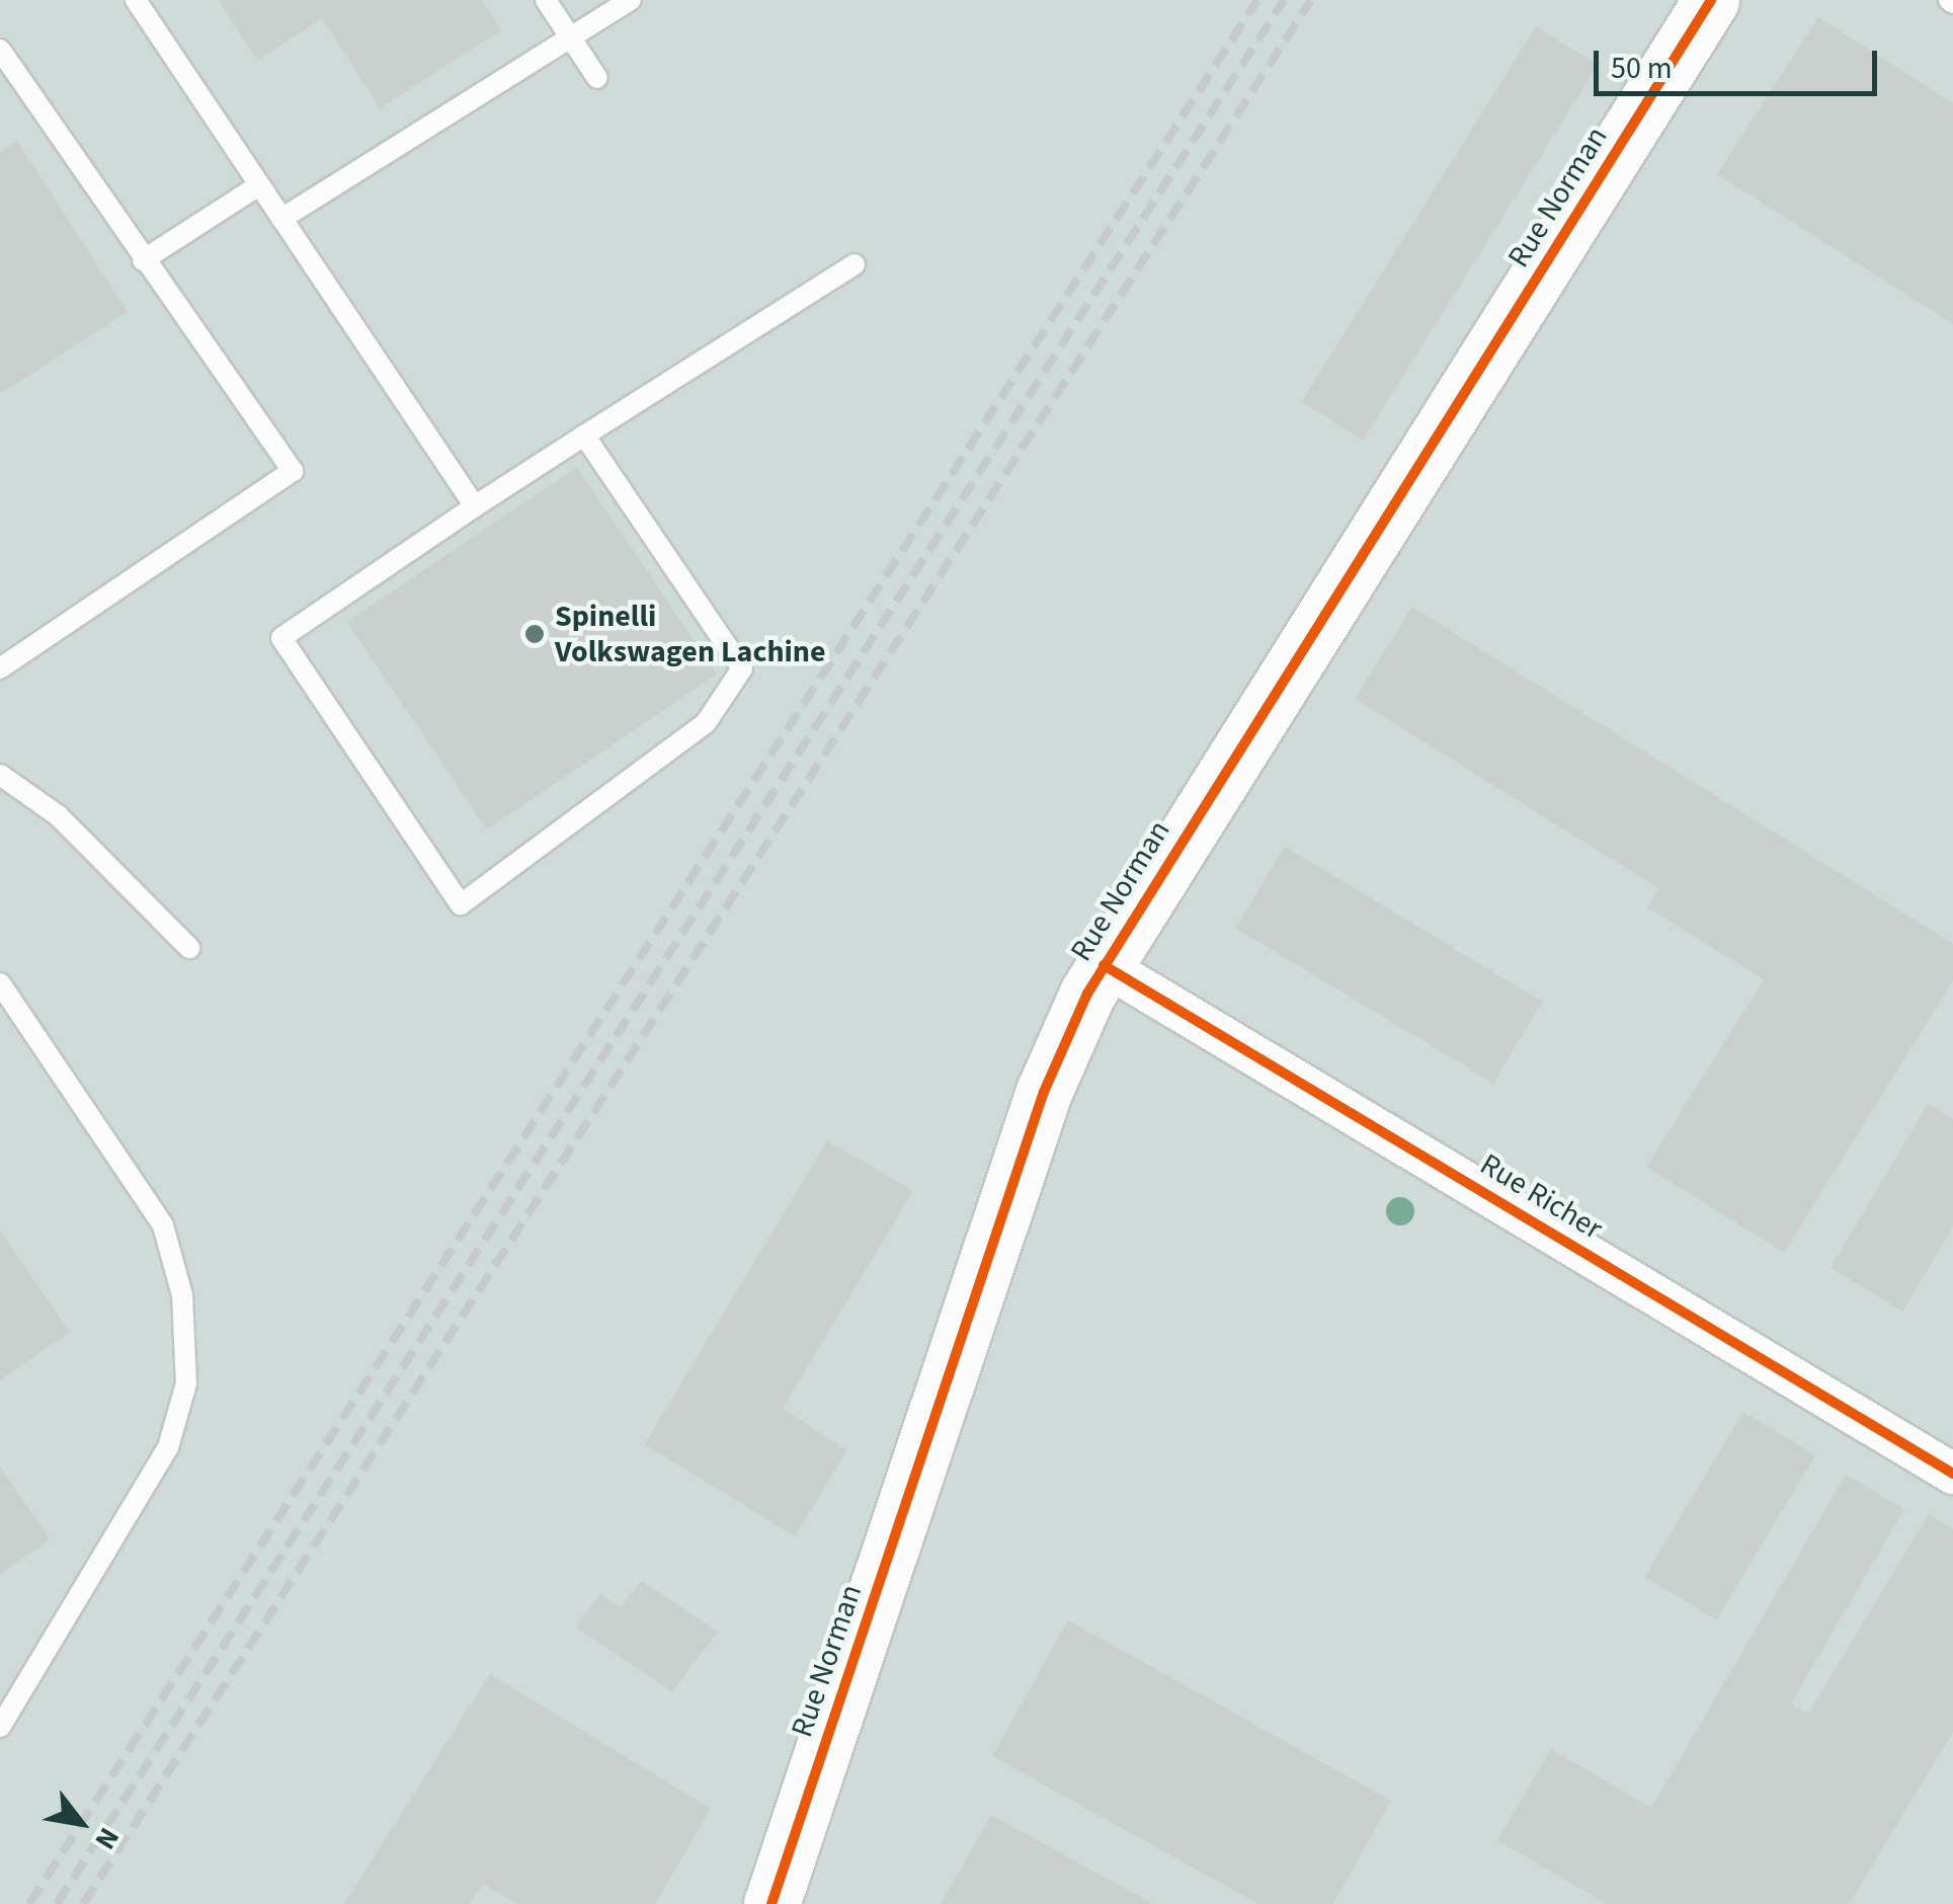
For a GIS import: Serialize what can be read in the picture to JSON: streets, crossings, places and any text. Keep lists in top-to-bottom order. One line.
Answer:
{"streets":{"street":["Rue Norman","Rue Richer"]},"crossings":[["Rue Norman","Rue Richer"]],"places":["Spinelli Volkswagen Lachine"],"scale_bar":"50 m","north":"bottom right"}
